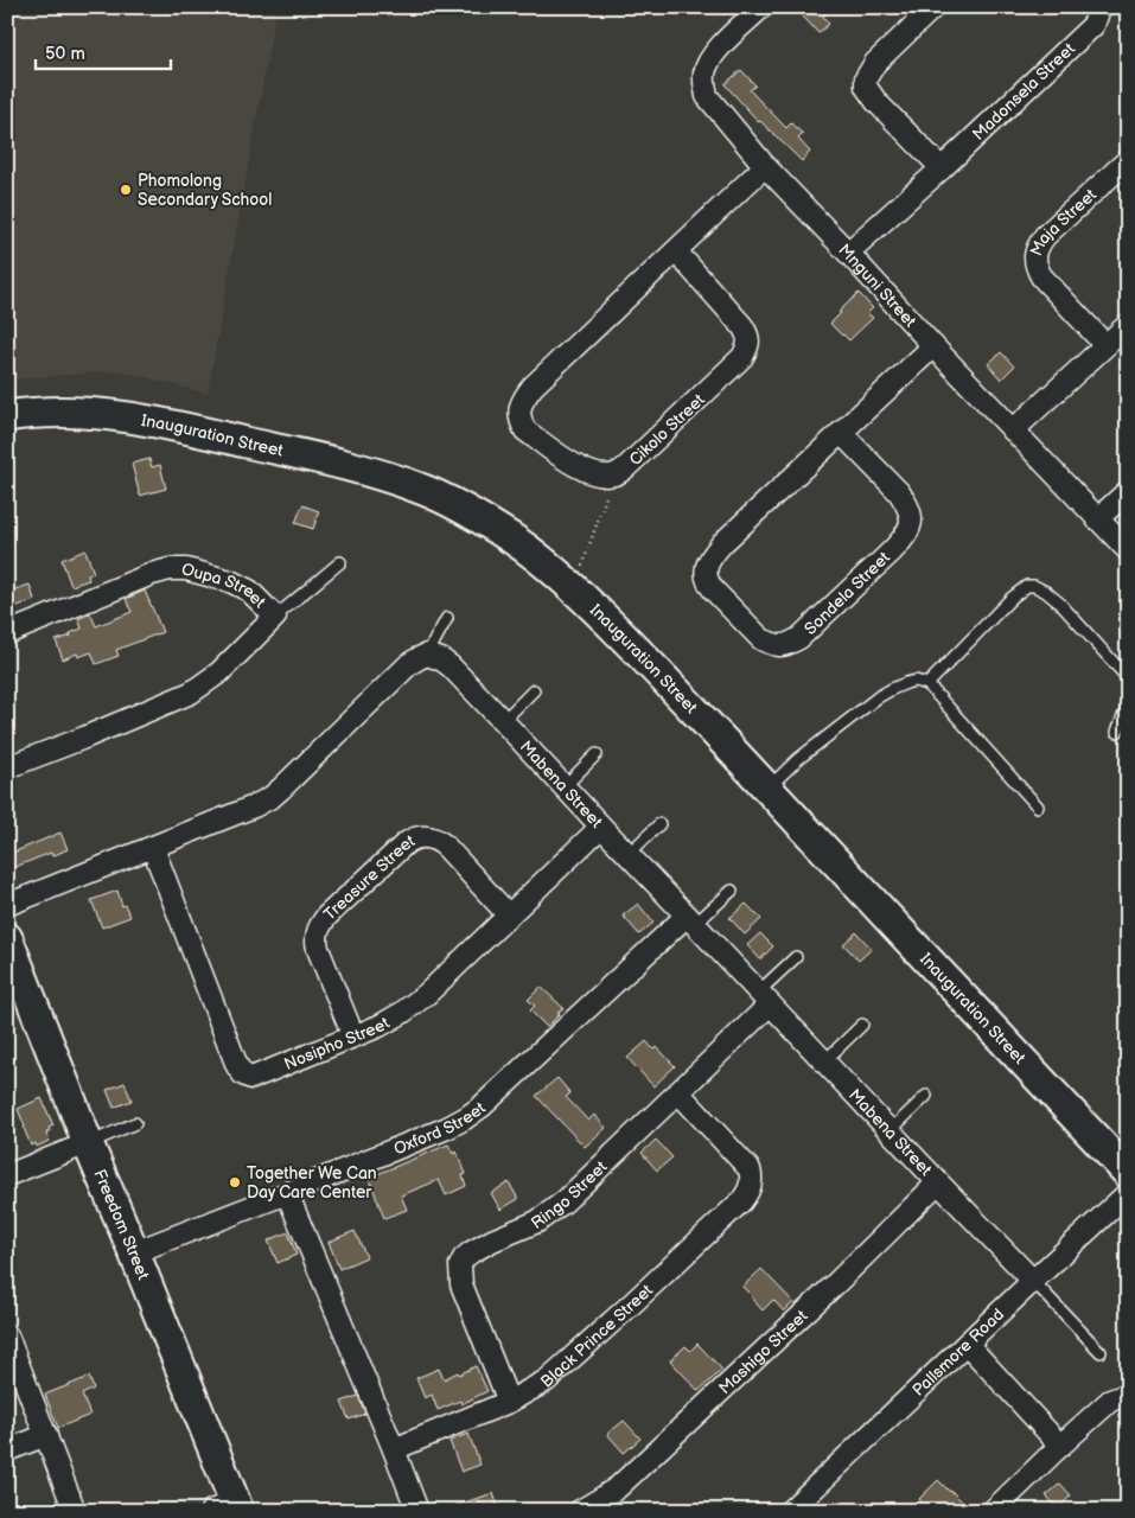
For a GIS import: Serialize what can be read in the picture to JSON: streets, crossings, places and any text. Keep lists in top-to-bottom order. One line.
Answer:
{"streets":{"street":["Madonsela Street","Maja Street","Mnguni Street","Cikolo Street","Inauguration Street","Oupa Street","Sondela Street","Mabena Street","Treasure Street","Nosipho Street","Oxford Street","Ringo Street","Freedom Street","Black Prince Street","Mashigo Street","Pallsmore Road"]},"crossings":[["Madonsela Street","Mnguni Street"],["Mnguni Street","Cikolo Street"],["Mnguni Street","Sondela Street"],["Mabena Street","Nosipho Street"],["Mabena Street","Oxford Street"],["Mabena Street","Ringo Street"],["Mabena Street","Mashigo Street"],["Mabena Street","Pallsmore Road"],["Treasure Street","Nosipho Street"],["Oxford Street","Freedom Street"],["Ringo Street","Black Prince Street"]],"places":["Phomolong Secondary School","Together We Can Day Care Center"],"scale_bar":"50 m"}
